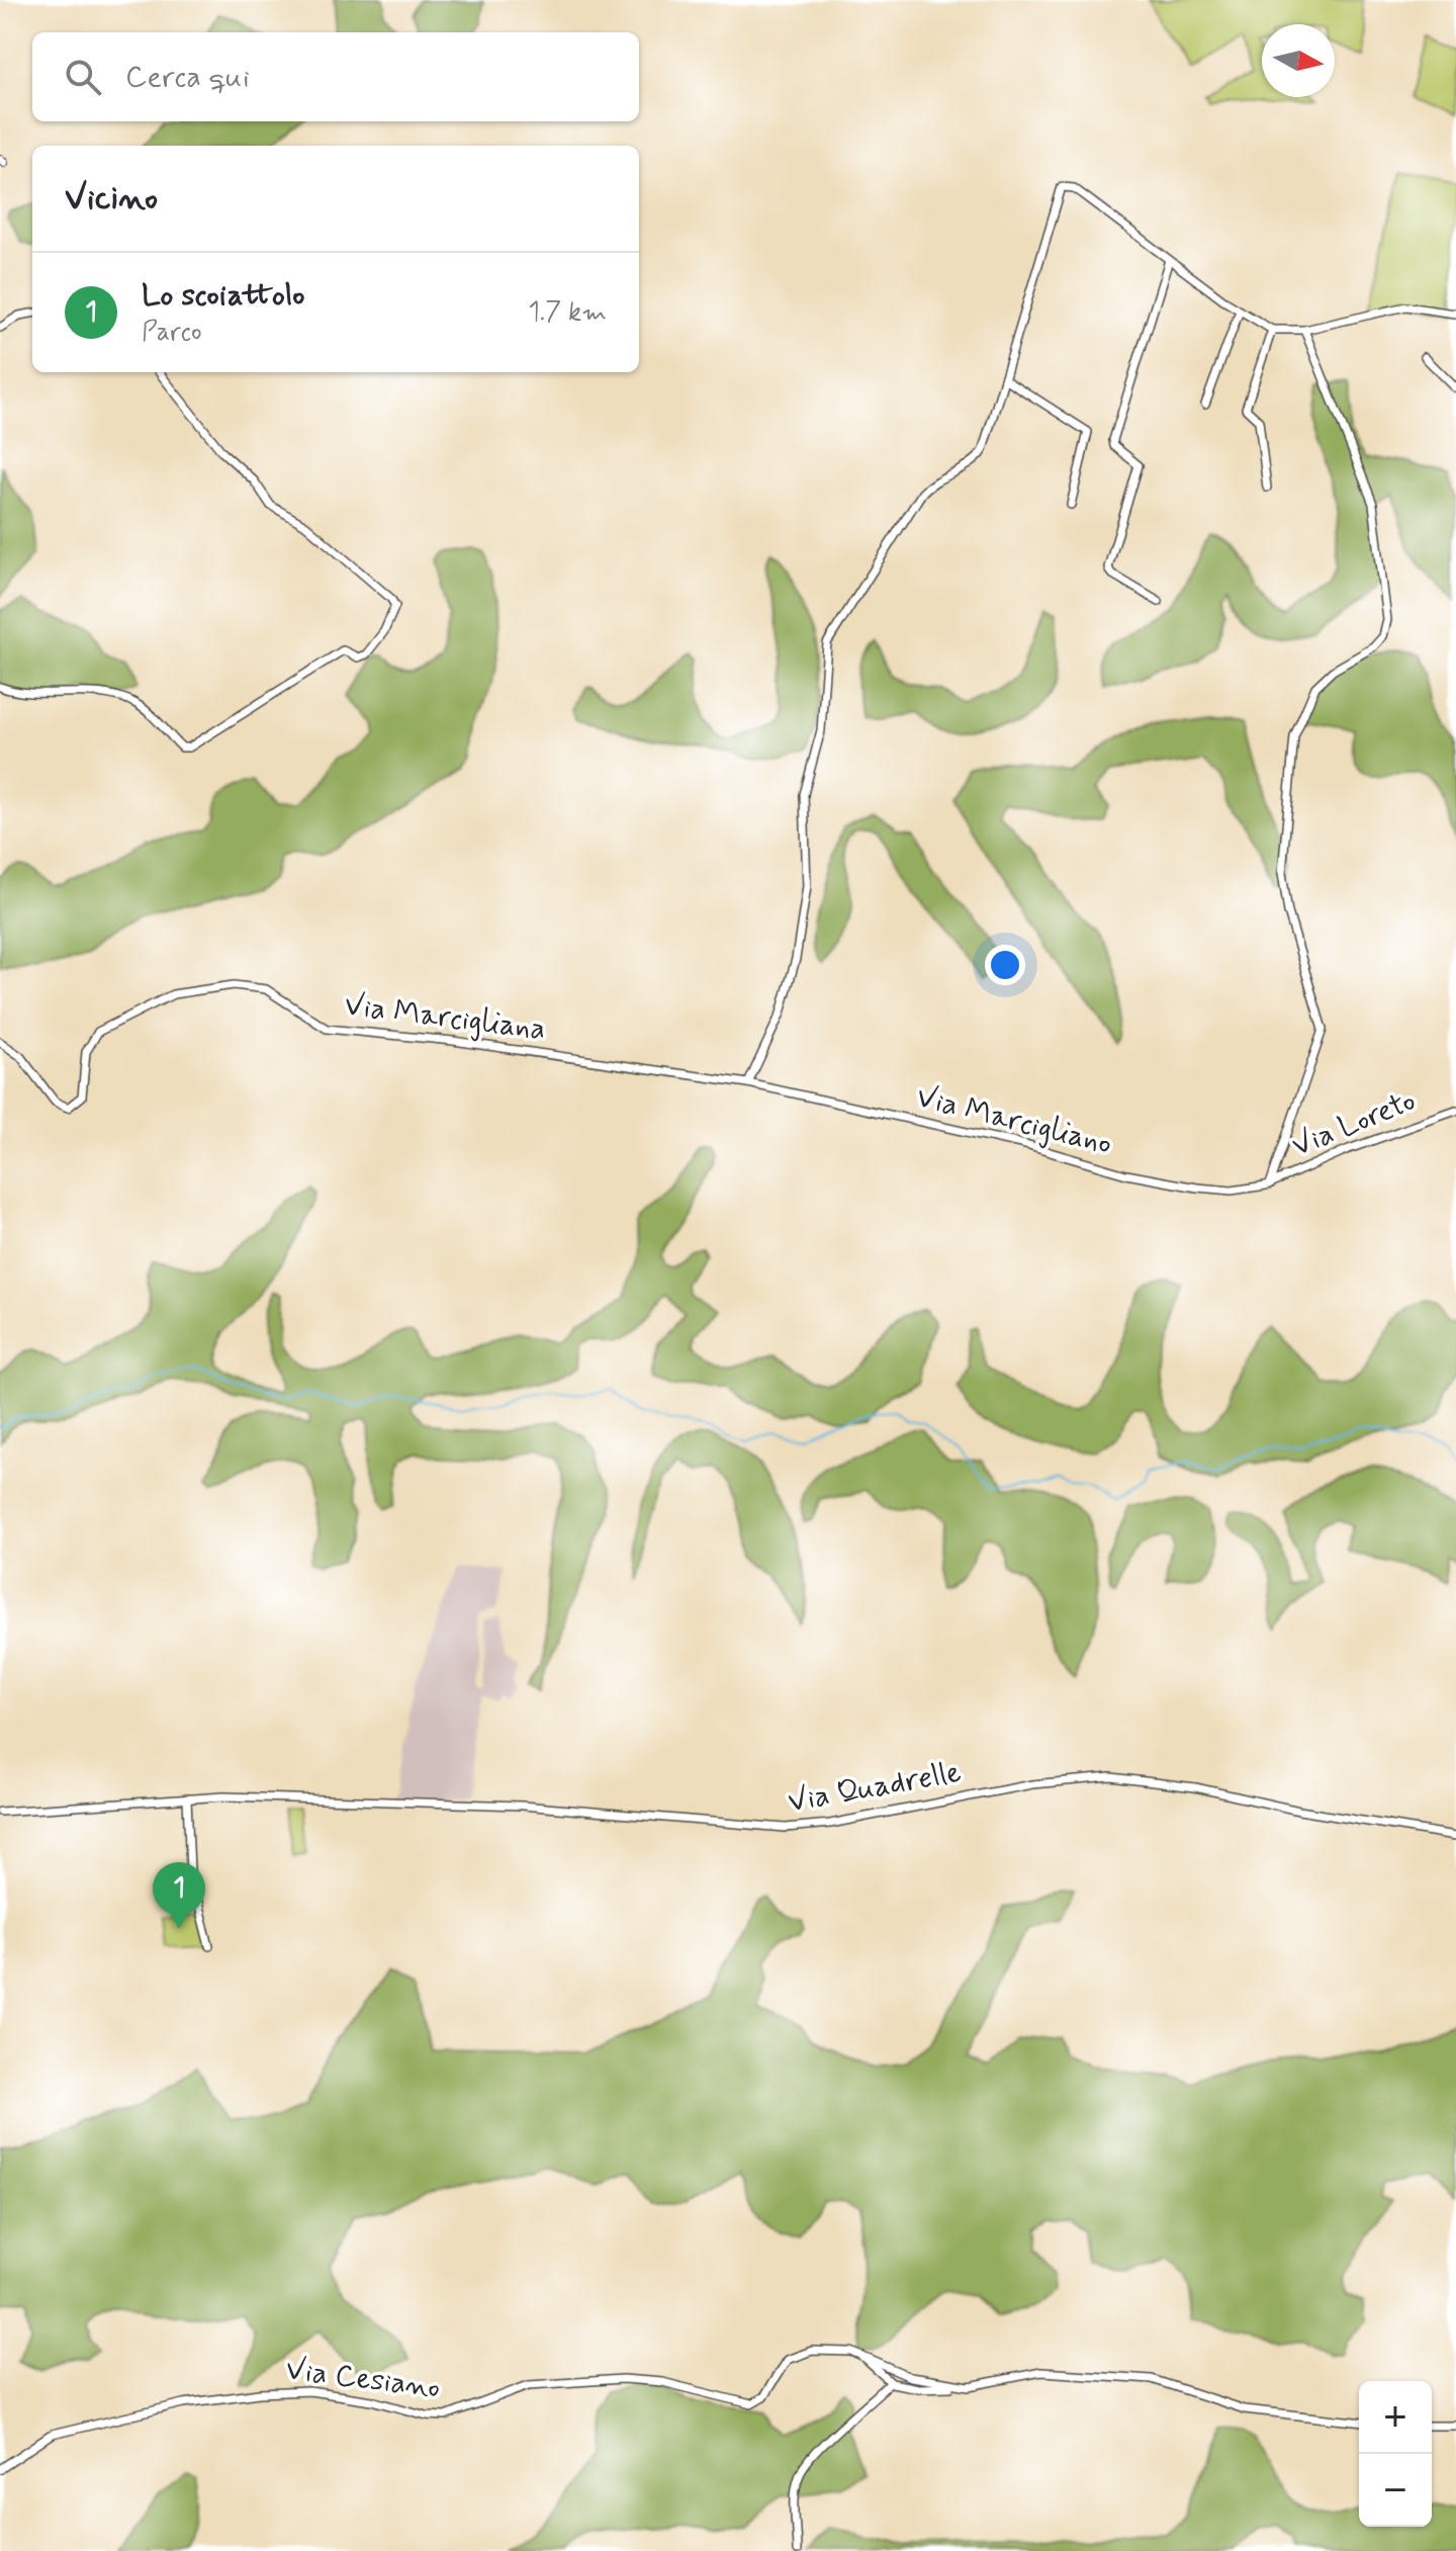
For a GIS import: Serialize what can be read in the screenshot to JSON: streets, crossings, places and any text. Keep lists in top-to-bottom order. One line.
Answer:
{"streets":{"street":["Via Marcigliana","Via Marcigliano","Via Loreto","Via Quadrelle","Via Cesiano"]},"crossings":[["Via Marcigliana","Via Marcigliano"],["Via Marcigliano","Via Loreto"]],"north":"right","page":{"search":"Cerca qui","heading":"Vicino","list":[{"mark":"1","name":"Lo scoiattolo","note":"Parco","value":"1.7 km"}],"pins":"1","map_buttons":["+","−"]}}
